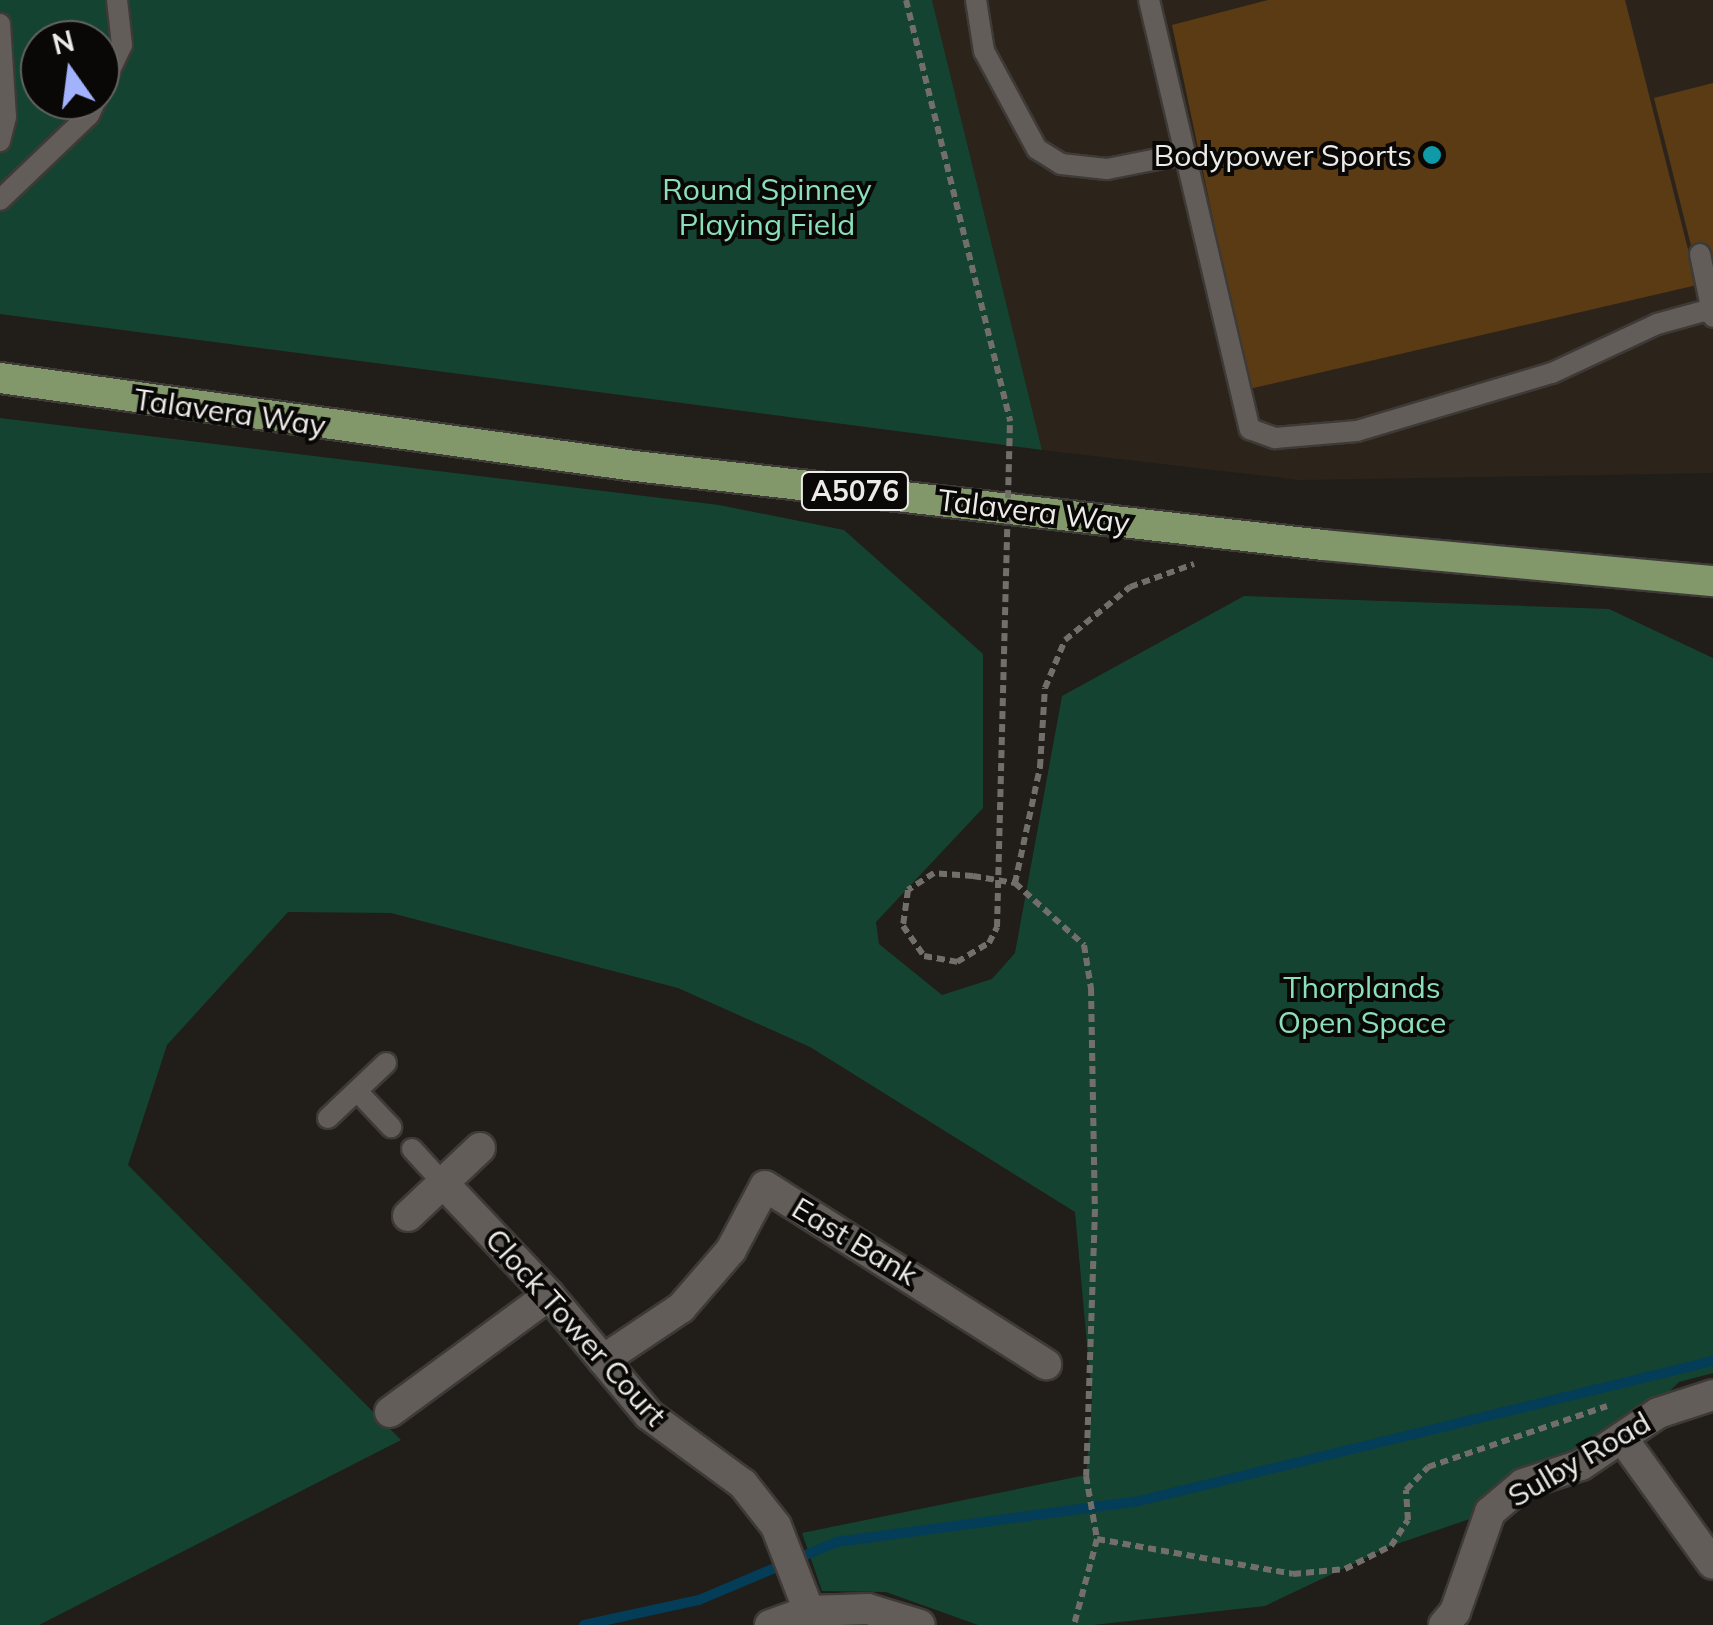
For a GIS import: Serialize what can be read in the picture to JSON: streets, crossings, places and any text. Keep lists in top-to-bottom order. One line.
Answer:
{"streets":{"main road":["Talavera Way","A5076"],"street":["East Bank","Clock Tower Court","Sulby Road"]},"crossings":[["East Bank","Clock Tower Court"]],"parks":["Round Spinney Playing Field","Thorplands Open Space"],"places":["Bodypower Sports"],"north":"top"}
